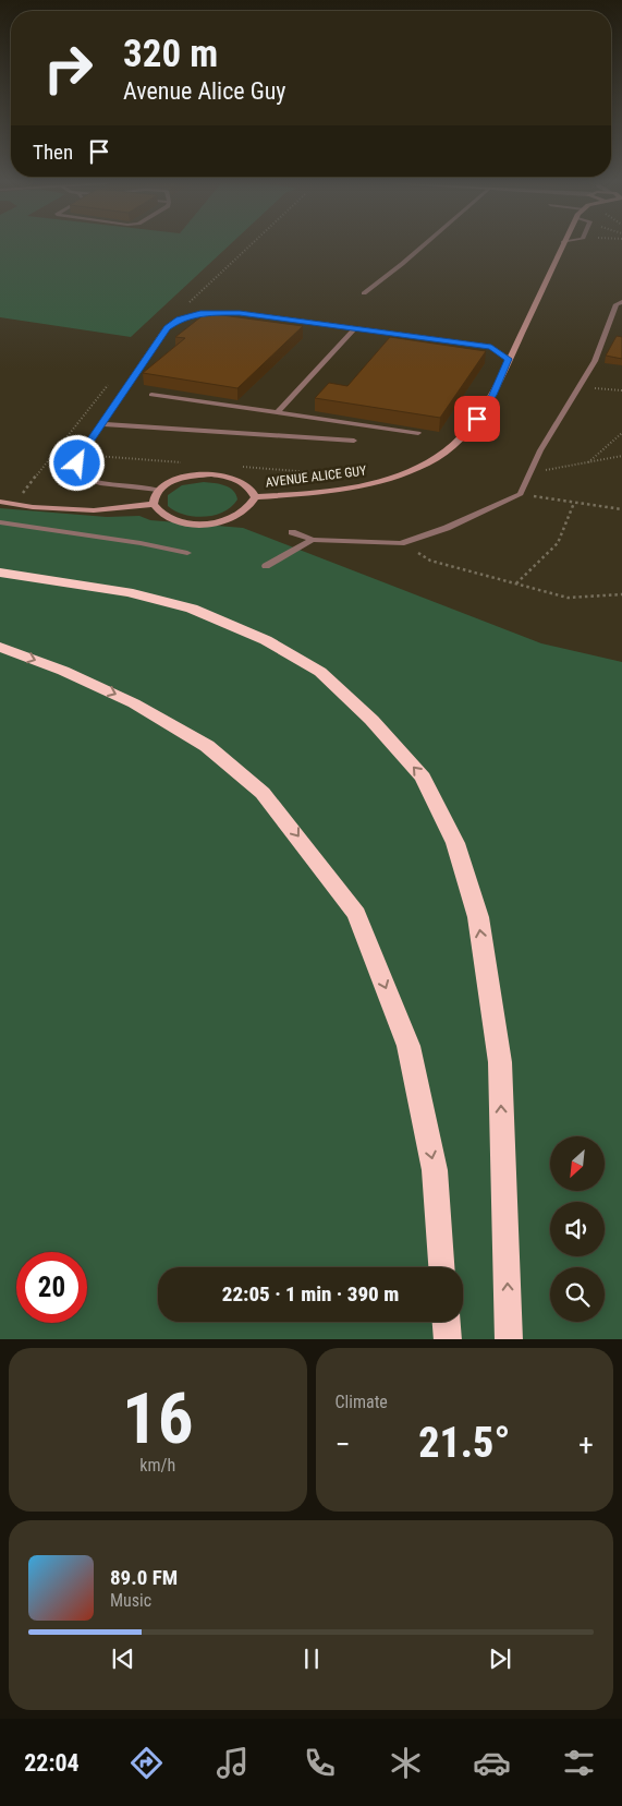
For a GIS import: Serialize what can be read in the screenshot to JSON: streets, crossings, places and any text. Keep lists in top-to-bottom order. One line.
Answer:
{"streets":{"main road":["AVENUE ALICE GUY"]},"north":"bottom left","page":{"turn":["320 m","Avenue Alice Guy"],"then":"Then","limit":"20","trip":"22:05 · 1 min · 390 m","tile":[["16","km/h"],"Climate"],"heat":["−","21.5°","+"],"song":["89.0 FM","Music"],"tabs":"22:04"}}
